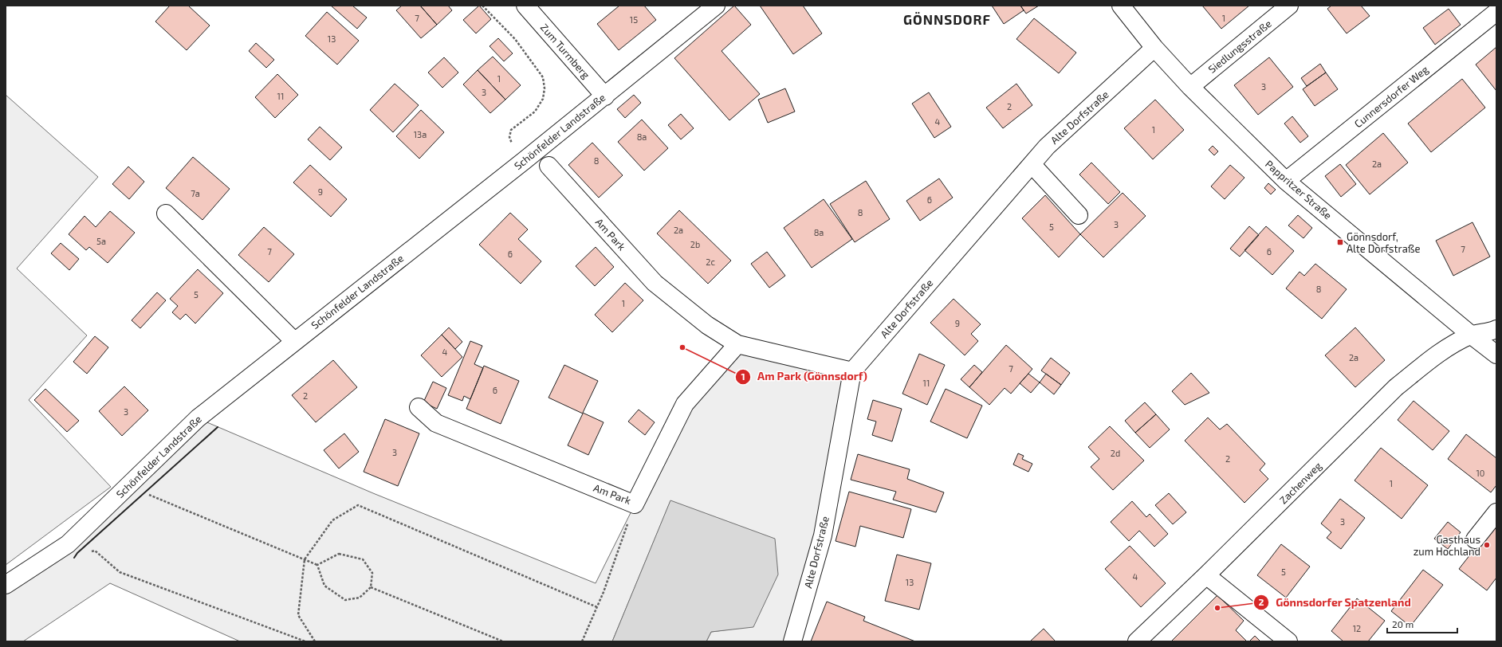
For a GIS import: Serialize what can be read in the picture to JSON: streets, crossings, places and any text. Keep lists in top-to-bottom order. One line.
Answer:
{"streets":{"street":["Siedlungsstraße","Zum Turmberg","Cunnersdorfer Weg","Alte Dorfstraße","Schönfelder Landstraße","Pappritzer Straße","Am Park","Zachenweg"]},"crossings":[["Siedlungsstraße","Pappritzer Straße"],["Zum Turmberg","Schönfelder Landstraße"],["Cunnersdorfer Weg","Pappritzer Straße"],["Alte Dorfstraße","Pappritzer Straße"],["Alte Dorfstraße","Am Park"],["Pappritzer Straße","Zachenweg"]],"districts":["GÖNNSDORF"],"places":{"transit":["Gönnsdorf, Alte Dorfstraße"],"other":["Am Park (Gönnsdorf)","Gasthaus zum Hochland","Gönnsdorfer Spatzenland"]},"house_numbers":["7","1","15","13","1","3","3","11","2","4","1","13a","8a","8","2a","9","7a","6","8","3","5","2a","8a","5a","2b","7","7","6","6","2c","8","5","1","9","4","2a","7","11","6","2","3","3","2d","2","10","1","3","5","4","13","12"],"scale_bar":"20 m"}
